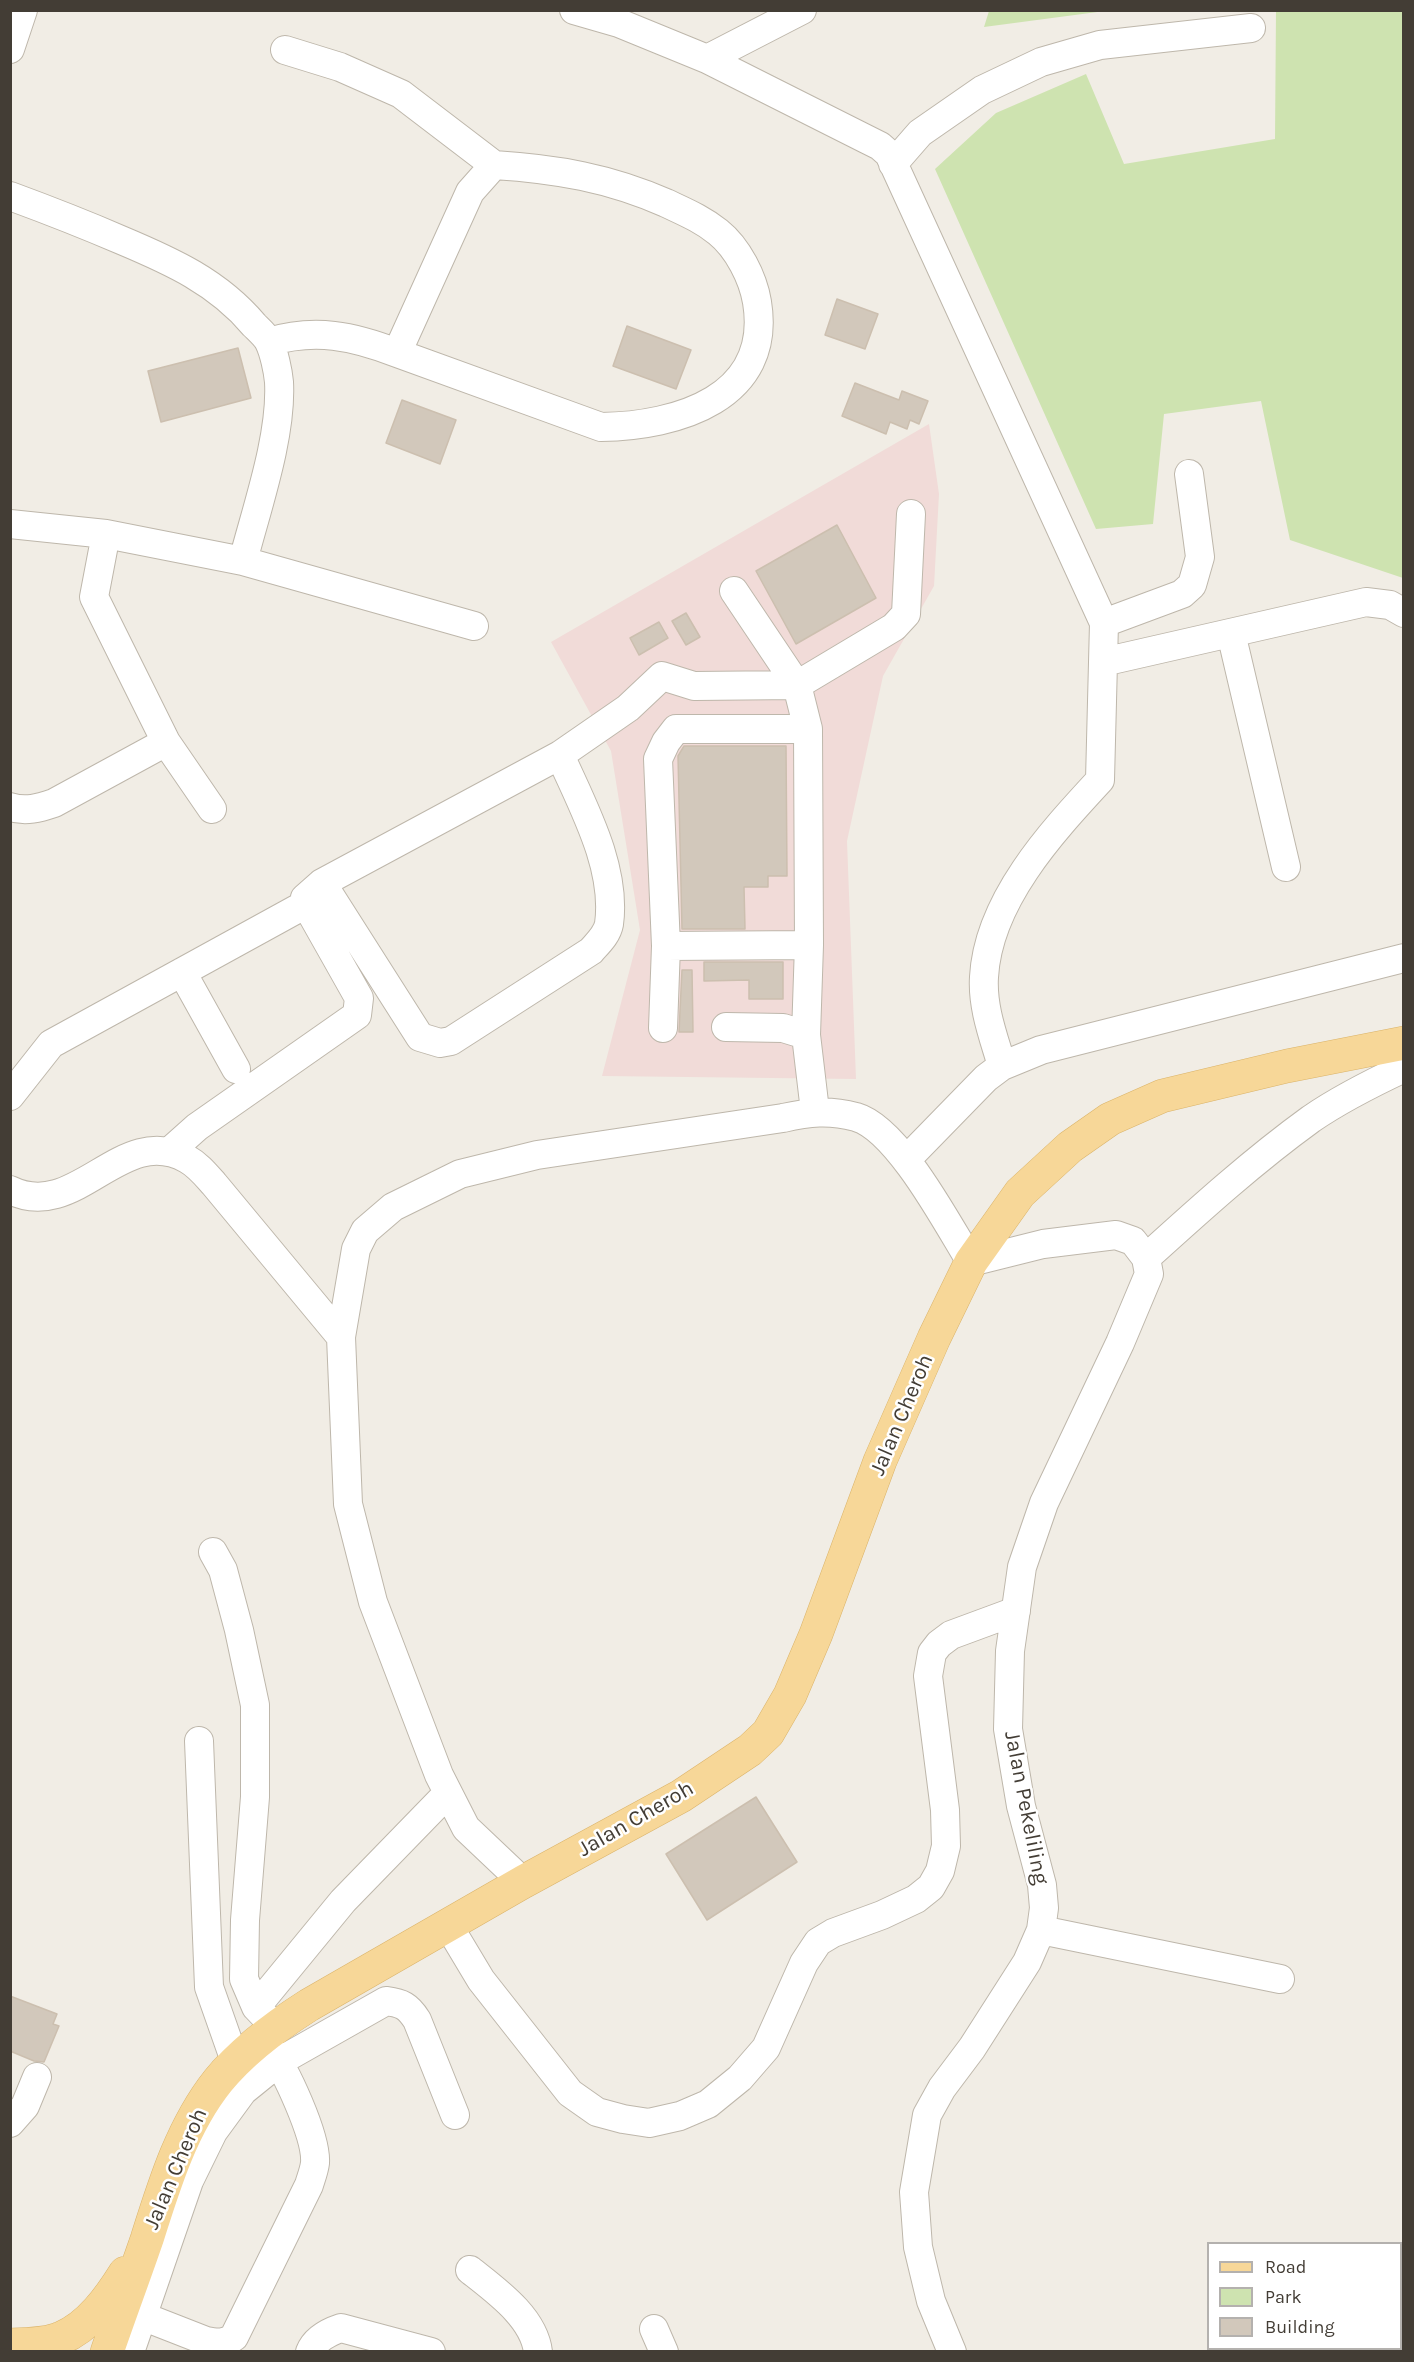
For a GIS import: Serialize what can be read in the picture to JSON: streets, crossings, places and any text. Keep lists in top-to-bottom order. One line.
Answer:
{"streets":{"main road":["Jalan Cheroh"],"street":["Jalan Pekeliling"]},"legend":["Road","Park","Building"]}
